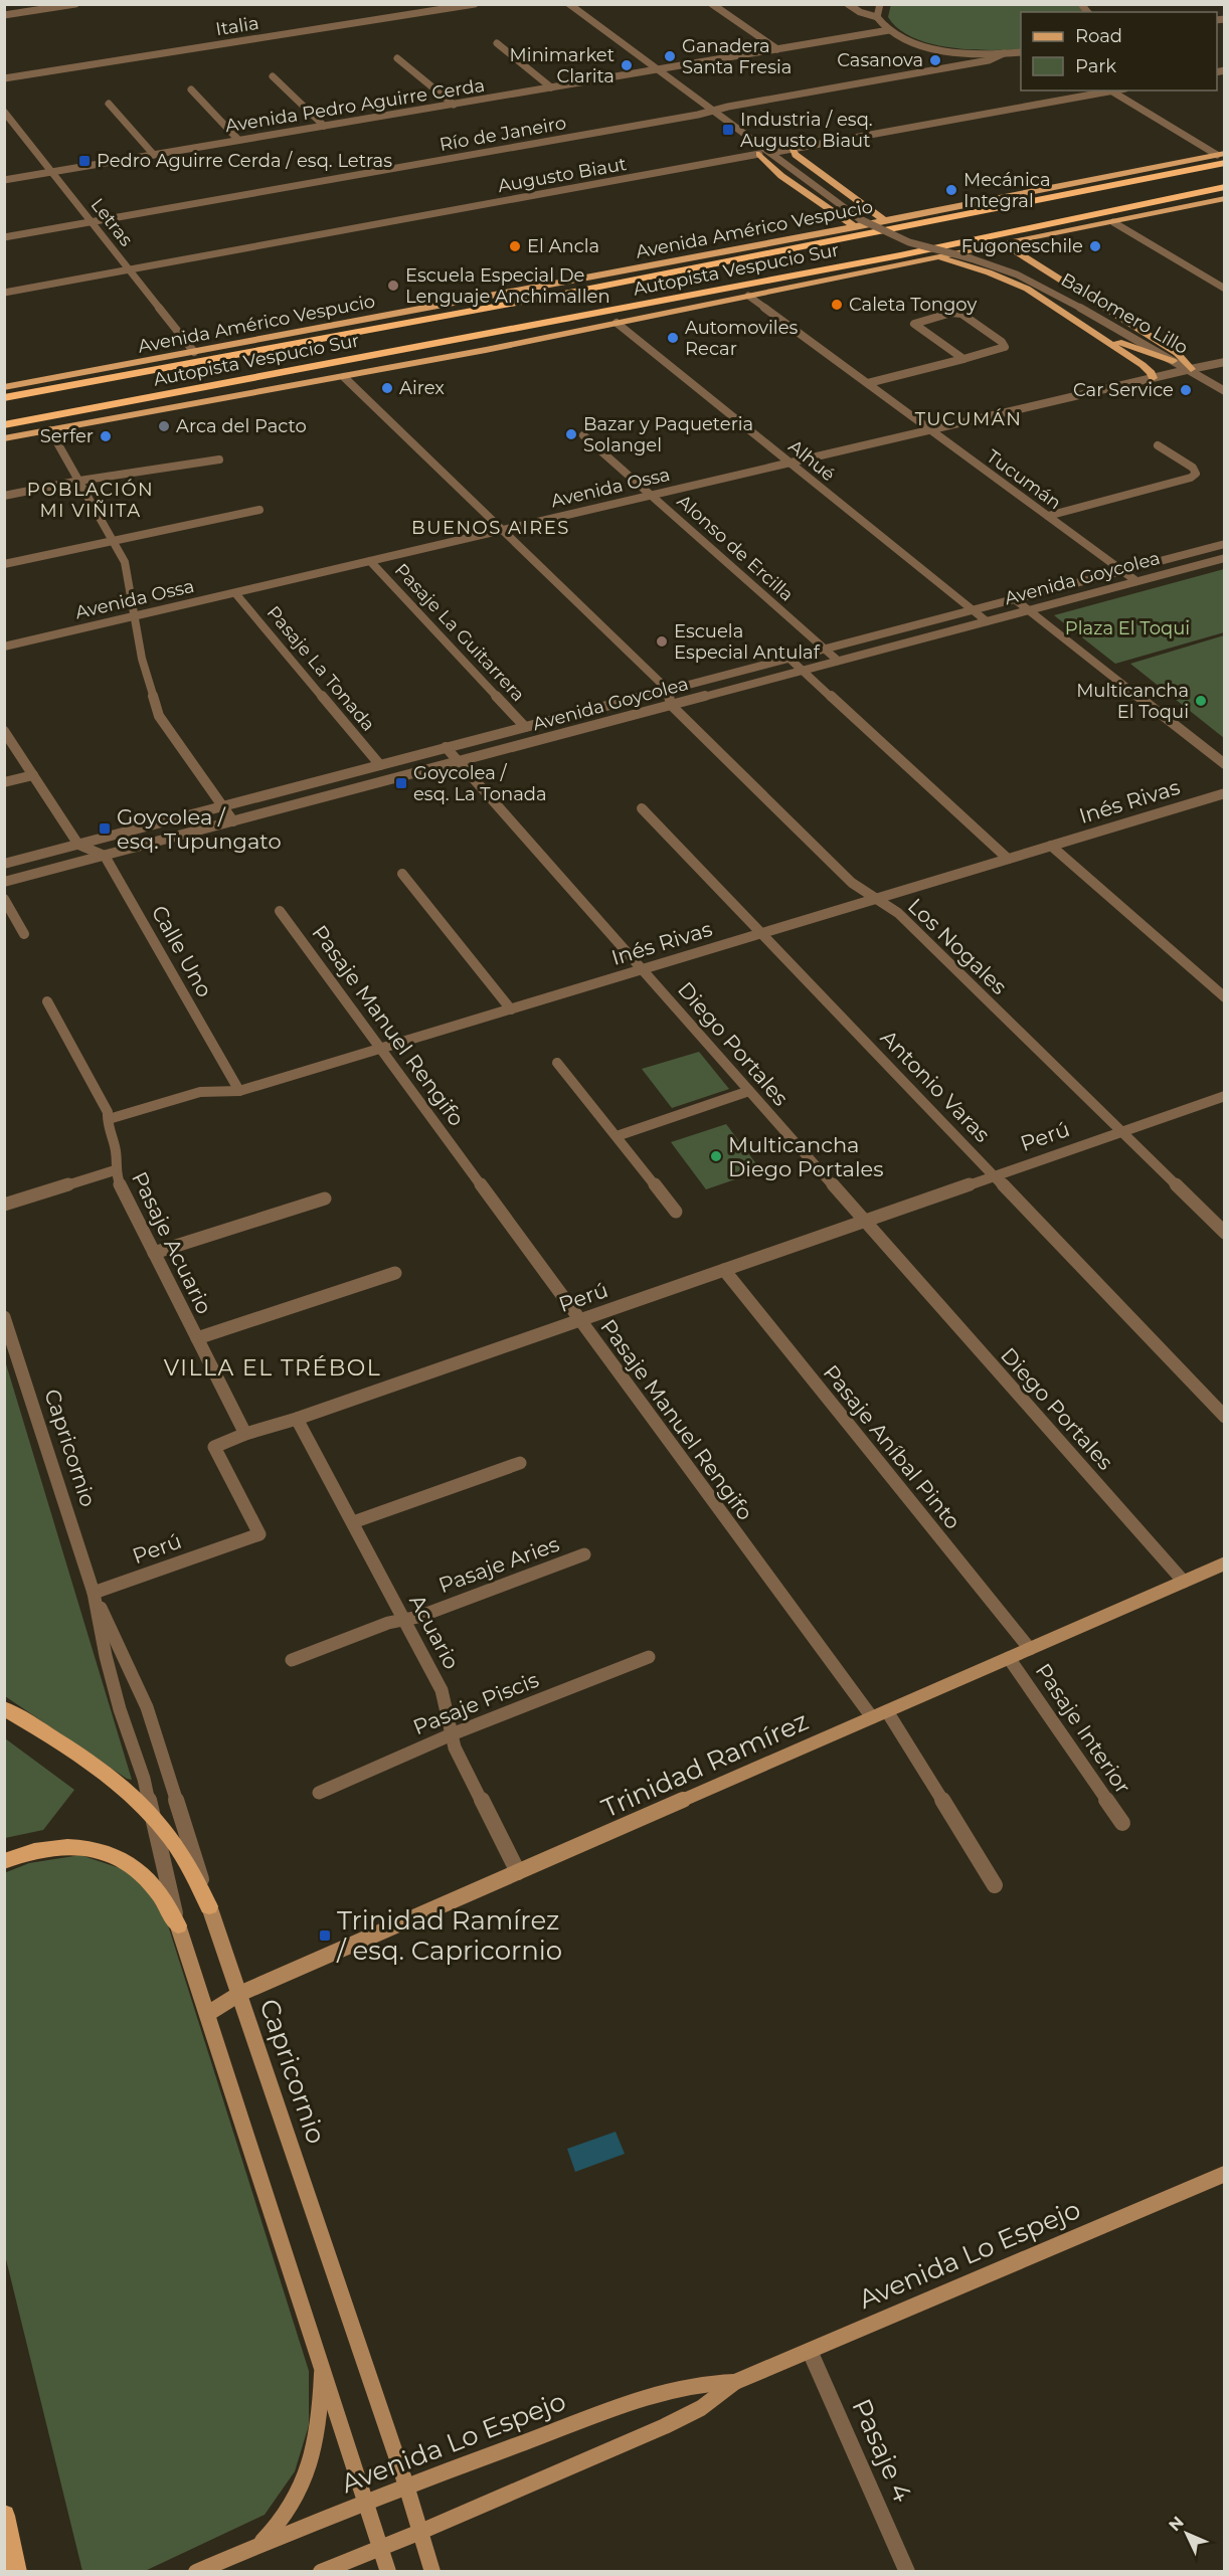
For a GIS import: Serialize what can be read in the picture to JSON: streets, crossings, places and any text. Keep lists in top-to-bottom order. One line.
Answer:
{"streets":{"highway":["Autopista Vespucio Sur"],"main road":["Avenida Américo Vespucio","Capricornio","Trinidad Ramírez","Avenida Lo Espejo"],"street":["Italia","Avenida Pedro Aguirre Cerda","Río de Janeiro","Augusto Biaut","Letras","Baldomero Lillo","Alhué","Tucumán","Avenida Ossa","Alonso de Ercilla","Avenida Goycolea","Pasaje La Guitarrera","Pasaje La Tonada","Inés Rivas","Los Nogales","Calle Uno","Pasaje Manuel Rengifo","Diego Portales","Antonio Varas","Perú","Pasaje Acuario","Pasaje Aníbal Pinto","Pasaje Aries","Acuario","Pasaje Piscis","Pasaje Interior","Pasaje 4"]},"crossings":[["Avenida Pedro Aguirre Cerda","Letras"],["Avenida Pedro Aguirre Cerda","Baldomero Lillo"],["Río de Janeiro","Letras"],["Río de Janeiro","Baldomero Lillo"],["Augusto Biaut","Letras"],["Augusto Biaut","Baldomero Lillo"],["Letras","Avenida Américo Vespucio"],["Avenida Américo Vespucio","Autopista Vespucio Sur"],["Avenida Américo Vespucio","Baldomero Lillo"],["Baldomero Lillo","Avenida Ossa"],["Alhué","Avenida Ossa"],["Alhué","Avenida Goycolea"],["Tucumán","Avenida Ossa"],["Tucumán","Avenida Goycolea"],["Avenida Ossa","Alonso de Ercilla"],["Avenida Ossa","Pasaje La Guitarrera"],["Avenida Ossa","Pasaje La Tonada"],["Alonso de Ercilla","Avenida Goycolea"],["Avenida Goycolea","Pasaje La Guitarrera"],["Avenida Goycolea","Pasaje La Tonada"],["Avenida Goycolea","Los Nogales"],["Avenida Goycolea","Calle Uno"],["Avenida Goycolea","Diego Portales"],["Inés Rivas","Los Nogales"],["Inés Rivas","Calle Uno"],["Inés Rivas","Pasaje Manuel Rengifo"],["Inés Rivas","Diego Portales"],["Inés Rivas","Antonio Varas"],["Inés Rivas","Pasaje Acuario"],["Los Nogales","Perú"],["Pasaje Manuel Rengifo","Perú"],["Pasaje Manuel Rengifo","Trinidad Ramírez"],["Diego Portales","Perú"],["Diego Portales","Trinidad Ramírez"],["Antonio Varas","Perú"],["Perú","Pasaje Acuario"],["Perú","Pasaje Aníbal Pinto"],["Perú","Capricornio"],["Perú","Acuario"],["Pasaje Aníbal Pinto","Trinidad Ramírez"],["Capricornio","Trinidad Ramírez"],["Capricornio","Avenida Lo Espejo"],["Pasaje Aries","Acuario"],["Acuario","Pasaje Piscis"],["Acuario","Trinidad Ramírez"],["Pasaje Interior","Trinidad Ramírez"],["Avenida Lo Espejo","Pasaje 4"]],"districts":["TUCUMÁN","POBLACIÓN MI VIÑITA","BUENOS AIRES","VILLA EL TRÉBOL"],"parks":["Plaza El Toqui"],"places":{"other":["Ganadera Santa Fresia","Casanova","Minimarket Clarita","Mecánica Integral","El Ancla","Fugoneschile","Escuela Especial De Lenguaje Anchimallen","Caleta Tongoy","Automoviles Recar","Airex","Car Service","Arca del Pacto","Bazar y Paqueteria Solangel","Serfer","Escuela Especial Antulaf","Multicancha El Toqui","Multicancha Diego Portales"],"transit":["Industria / esq. Augusto Biaut","Pedro Aguirre Cerda / esq. Letras","Goycolea / esq. La Tonada","Goycolea / esq. Tupungato","Trinidad Ramírez / esq. Capricornio"]},"legend":["Road","Park"],"north":"top left"}
